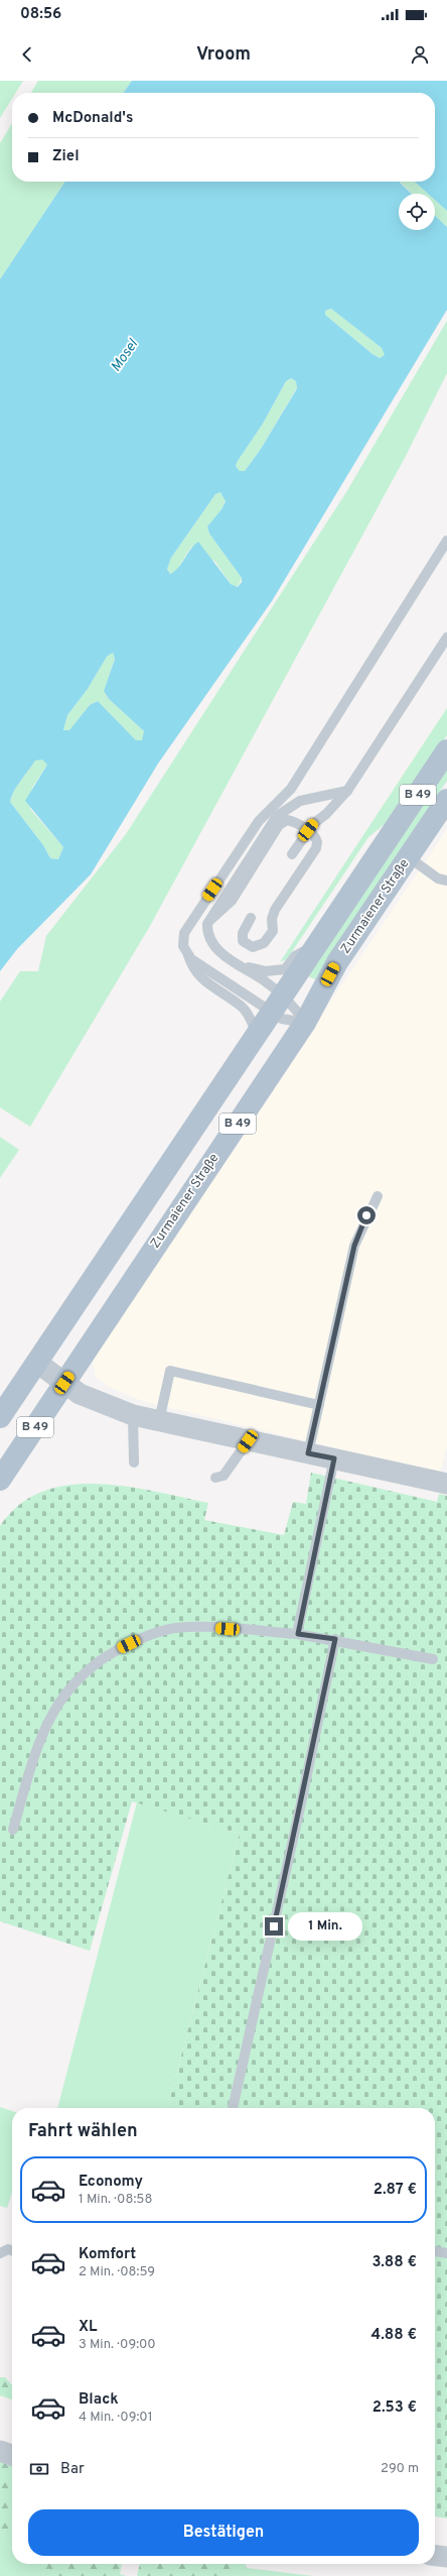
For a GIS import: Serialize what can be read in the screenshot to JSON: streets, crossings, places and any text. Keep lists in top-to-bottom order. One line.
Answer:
{"streets":{"main road":["B 49","Zurmaiener Straße"]},"water":["Mosel"],"page":{"status":"08:56","header":"Vroom","banner":["McDonald's","Ziel"],"bubble":"1 Min.","heading":"Fahrt wählen","list":[{"name":"Economy","note":"1 Min. · 08:58","value":"2.87 €"},{"name":"Komfort","note":"2 Min. · 08:59","value":"3.88 €"},{"name":"XL","note":"3 Min. · 09:00","value":"4.88 €"},{"name":"Black","note":"4 Min. · 09:01","value":"2.53 €"}],"pay":["Bar","290 m"],"buttons":"Bestätigen"}}
